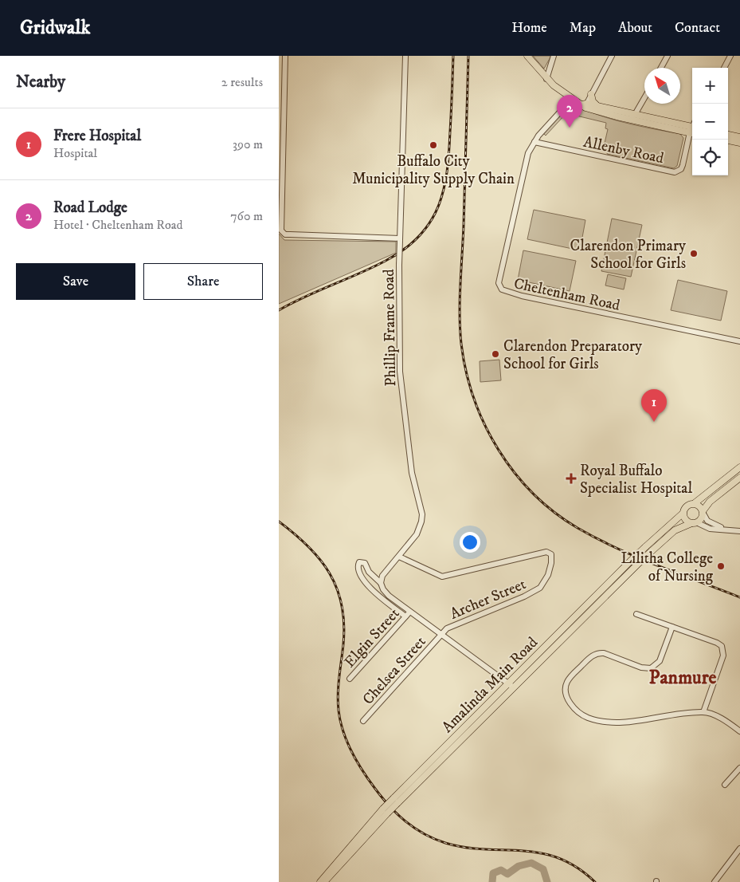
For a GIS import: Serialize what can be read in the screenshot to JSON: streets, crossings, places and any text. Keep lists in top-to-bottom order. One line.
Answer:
{"streets":{"main road":["Amalinda Main Road"],"street":["Allenby Road","Cheltenham Road","Phillip Frame Road","Archer Street","Elgin Street","Chelsea Street"]},"crossings":[["Allenby Road","Cheltenham Road"],["Phillip Frame Road","Archer Street"],["Archer Street","Chelsea Street"]],"districts":["Panmure"],"places":{"other":["Buffalo City Municipality Supply Chain","Clarendon Primary School for Girls","Clarendon Preparatory School for Girls","Lilitha College of Nursing"],"health":["Royal Buffalo Specialist Hospital"]},"north":"top left","page":{"header":"Gridwalk","nav":["Home","Map","About","Contact"],"heading":["Nearby","2 results"],"map_buttons":["+","−"],"pins":["2","1"],"list":[{"mark":"1","name":"Frere Hospital","note":"Hospital","value":"390 m"},{"mark":"2","name":"Road Lodge","note":"Hotel · Cheltenham Road","value":"760 m"}],"buttons":["Save","Share"]}}
